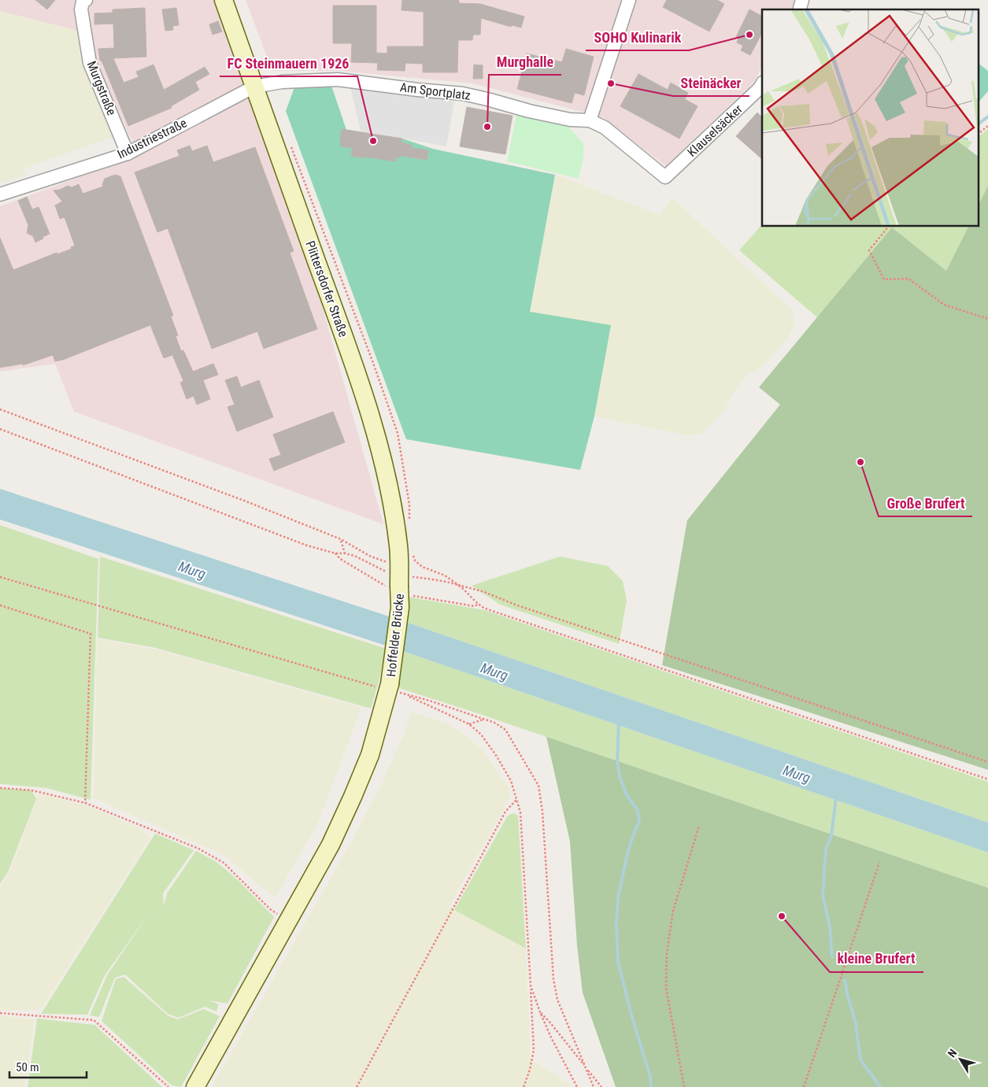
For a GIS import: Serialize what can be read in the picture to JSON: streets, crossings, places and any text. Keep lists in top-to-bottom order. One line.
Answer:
{"streets":{"main road":["Plittersdorfer Straße","Hoffelder Brücke"],"street":["Murgstraße","Am Sportplatz","Klauselsäcker","Industriestraße"]},"crossings":[["Murgstraße","Industriestraße"],["Am Sportplatz","Klauselsäcker"],["Am Sportplatz","Industriestraße"],["Am Sportplatz","Plittersdorfer Straße"],["Industriestraße","Plittersdorfer Straße"],["Plittersdorfer Straße","Hoffelder Brücke"]],"water":["Murg"],"places":["SOHO Kulinarik","Steinäcker","Murghalle","FC Steinmauern 1926","Große Brufert","kleine Brufert"],"scale_bar":"50 m","north":"top left"}
